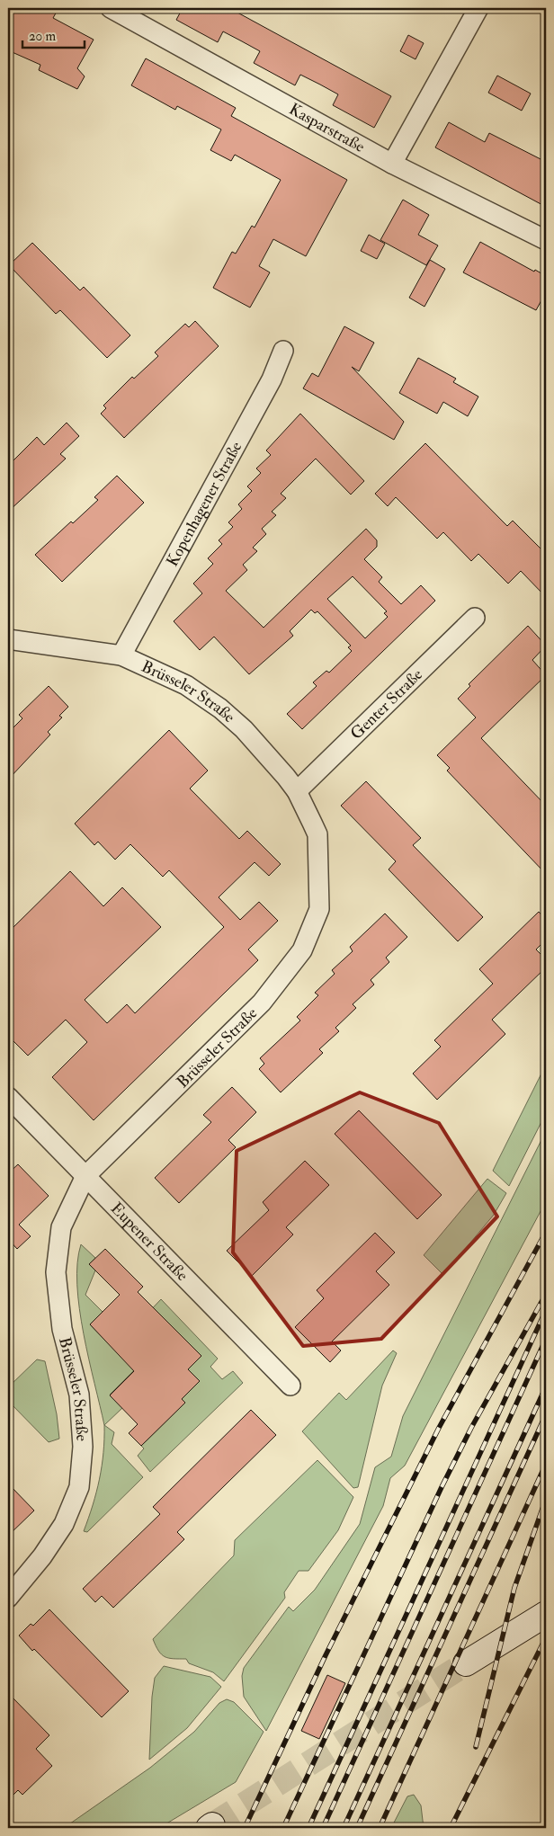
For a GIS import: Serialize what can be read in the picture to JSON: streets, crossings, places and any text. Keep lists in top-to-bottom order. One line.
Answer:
{"streets":{"street":["Kasparstraße","Kopenhagener Straße","Brüsseler Straße","Genter Straße","Eupener Straße"]},"crossings":[["Kopenhagener Straße","Brüsseler Straße"],["Brüsseler Straße","Genter Straße"],["Brüsseler Straße","Eupener Straße"]],"scale_bar":"20 m"}
